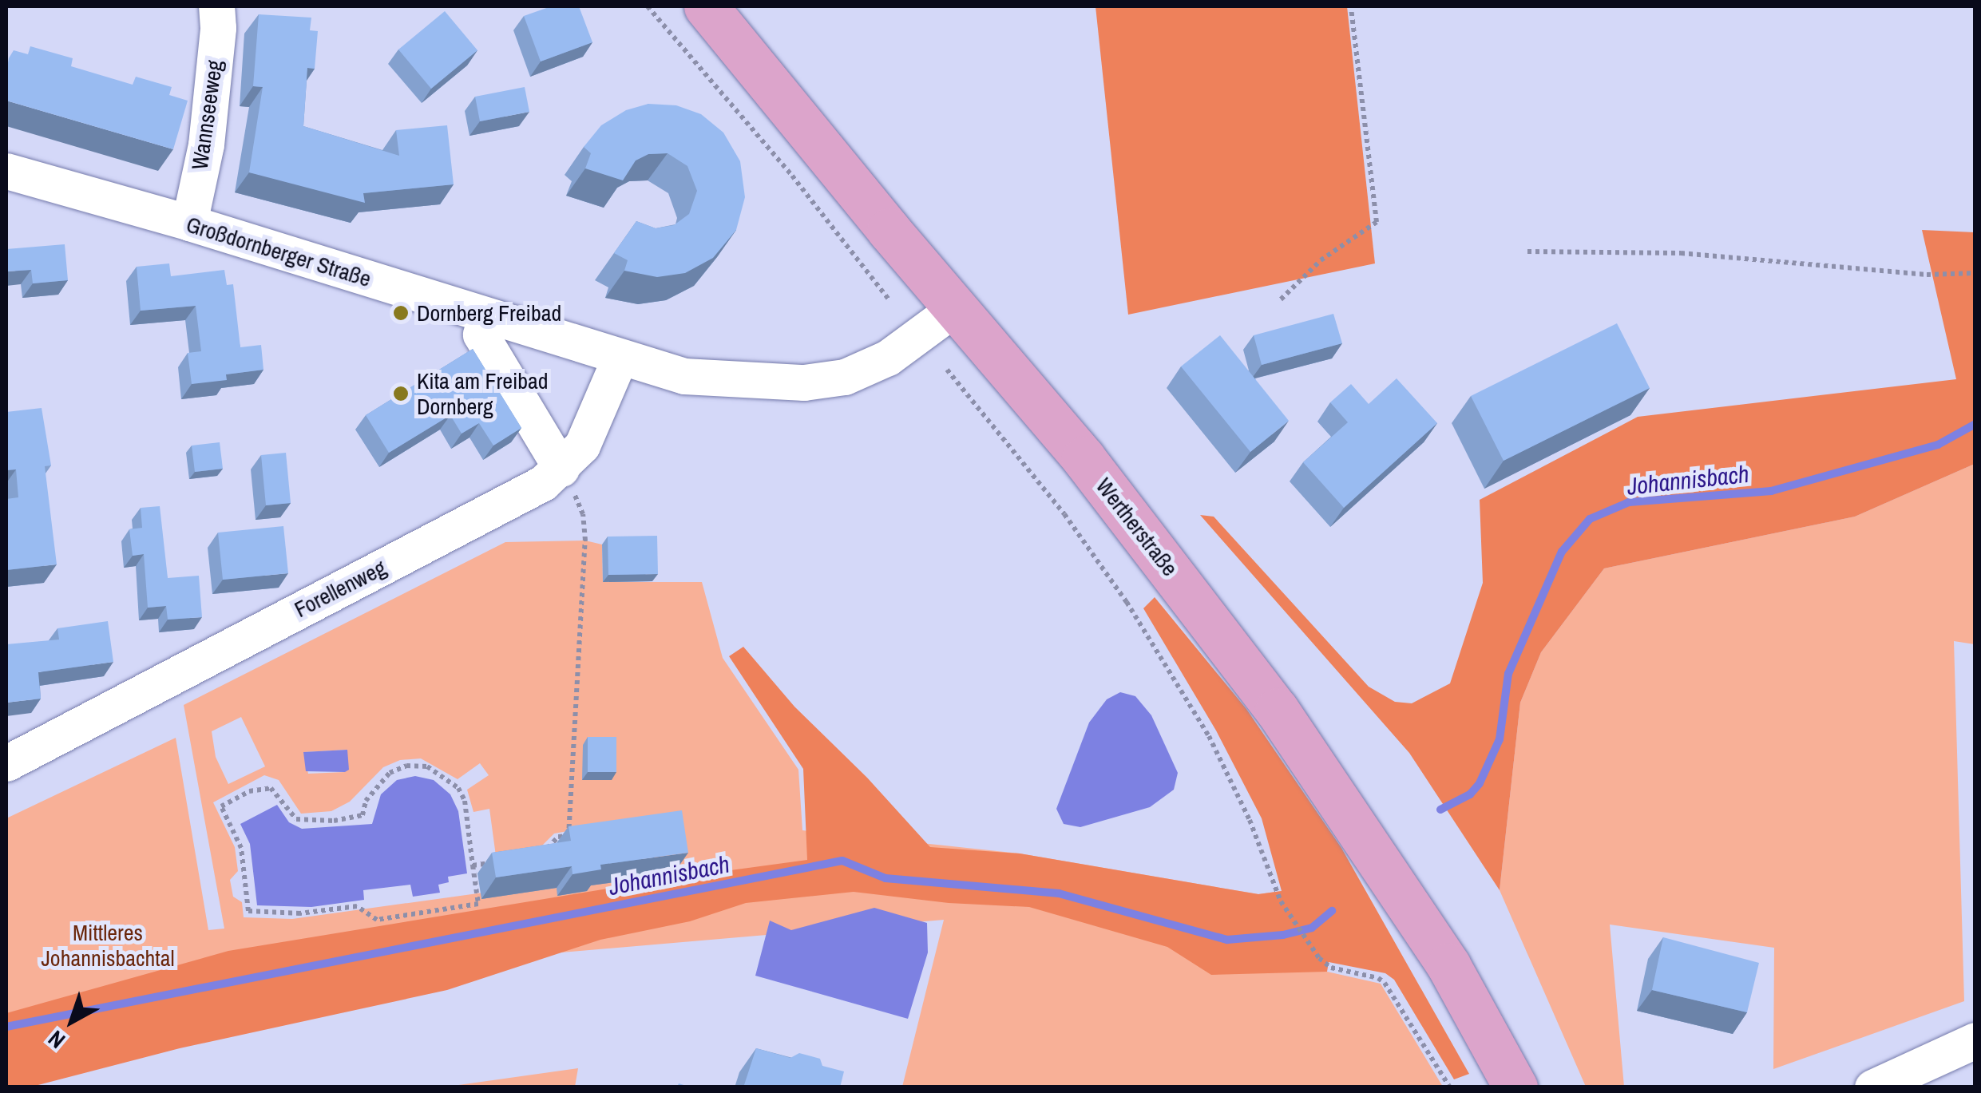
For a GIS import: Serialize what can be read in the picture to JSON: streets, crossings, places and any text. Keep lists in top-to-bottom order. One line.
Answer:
{"streets":{"main road":["Wertherstraße"],"street":["Wannseeweg","Großdornberger Straße","Forellenweg"]},"crossings":[["Wannseeweg","Großdornberger Straße"],["Großdornberger Straße","Wertherstraße"],["Großdornberger Straße","Forellenweg"]],"water":["Johannisbach"],"parks":["Mittleres Johannisbachtal"],"places":["Dornberg Freibad","Kita am Freibad Dornberg"],"north":"bottom left"}
